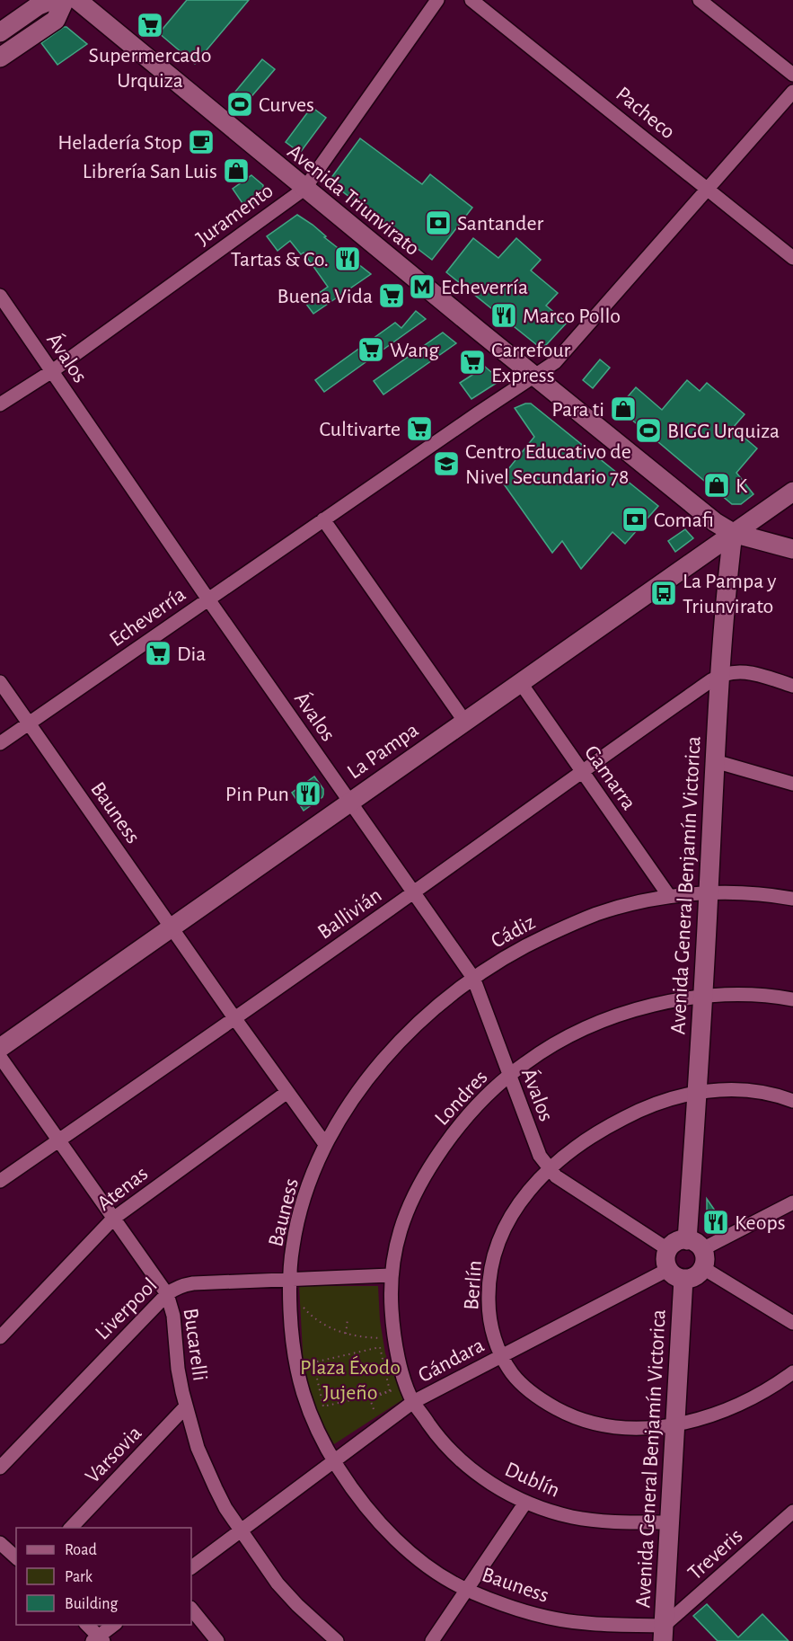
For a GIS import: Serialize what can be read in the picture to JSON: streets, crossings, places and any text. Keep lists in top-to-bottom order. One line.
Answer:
{"streets":{"street":["Pacheco","Avenida Triunvirato","Juramento","Ávalos","Echeverría","La Pampa","Gamarra","Bauness","Avenida General Benjamín Victorica","Ballivián","Cádiz","Londres","Atenas","Berlín","Liverpool","Bucarelli","Gándara","Varsovia","Dublín","Treveris"]},"crossings":[["Pacheco","Echeverría"],["Avenida Triunvirato","Juramento"],["Avenida Triunvirato","Echeverría"],["Avenida Triunvirato","La Pampa"],["Avenida Triunvirato","Avenida General Benjamín Victorica"],["Juramento","Ávalos"],["Ávalos","Echeverría"],["Ávalos","La Pampa"],["Ávalos","Avenida General Benjamín Victorica"],["Ávalos","Ballivián"],["Ávalos","Cádiz"],["Ávalos","Londres"],["Ávalos","Berlín"],["Ávalos","Gándara"],["Echeverría","Bauness"],["La Pampa","Gamarra"],["La Pampa","Bauness"],["La Pampa","Avenida General Benjamín Victorica"],["Gamarra","Ballivián"],["Gamarra","Cádiz"],["Bauness","Avenida General Benjamín Victorica"],["Bauness","Ballivián"],["Bauness","Cádiz"],["Bauness","Atenas"],["Bauness","Liverpool"],["Bauness","Gándara"],["Bauness","Treveris"],["Avenida General Benjamín Victorica","Ballivián"],["Avenida General Benjamín Victorica","Cádiz"],["Avenida General Benjamín Victorica","Londres"],["Avenida General Benjamín Victorica","Berlín"],["Avenida General Benjamín Victorica","Gándara"],["Avenida General Benjamín Victorica","Dublín"],["Avenida General Benjamín Victorica","Treveris"],["Ballivián","Bucarelli"],["Londres","Liverpool"],["Londres","Gándara"],["Londres","Dublín"],["Atenas","Bucarelli"],["Berlín","Gándara"],["Liverpool","Bucarelli"],["Bucarelli","Gándara"],["Bucarelli","Varsovia"],["Gándara","Dublín"]],"parks":["Plaza Éxodo Jujeño"],"places":{"supermarket":["Supermercado Urquiza","Buena Vida","Wang","Carrefour Express","Cultivarte","Dia"],"sports":["Curves","BIGG Urquiza"],"cafe":["Heladería Stop"],"shop":["Librería San Luis","Para ti","K"],"bank":["Santander","Comafi"],"restaurant":["Tartas & Co.","Marco Pollo","Pin Pun","Keops"],"metro station":["Echeverría"],"school or university":["Centro Educativo de Nivel Secundario 78"],"bus stop":["La Pampa y Triunvirato"]},"legend":["Road","Park","Building"]}
